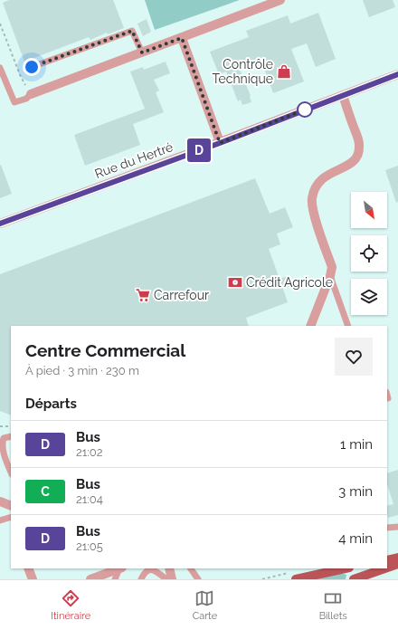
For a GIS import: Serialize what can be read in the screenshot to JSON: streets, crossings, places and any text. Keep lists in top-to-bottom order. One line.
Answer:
{"streets":{"street":["Rue du Hertré"]},"places":{"shop":["Contrôle Technique"],"bank":["Crédit Agricole"],"supermarket":["Carrefour"]},"lines":["bus line D"],"north":"bottom right","page":{"on_map":"D","heading":[["Centre Commercial","À pied · 3 min · 230 m"],"Départs"],"list":[{"mark":"D","name":"Bus","note":"21:02","value":"1 min"},{"mark":"C","name":"Bus","note":"21:04","value":"3 min"},{"mark":"D","name":"Bus","note":"21:05","value":"4 min"}],"tabs":["Itinéraire","Carte","Billets"]}}
